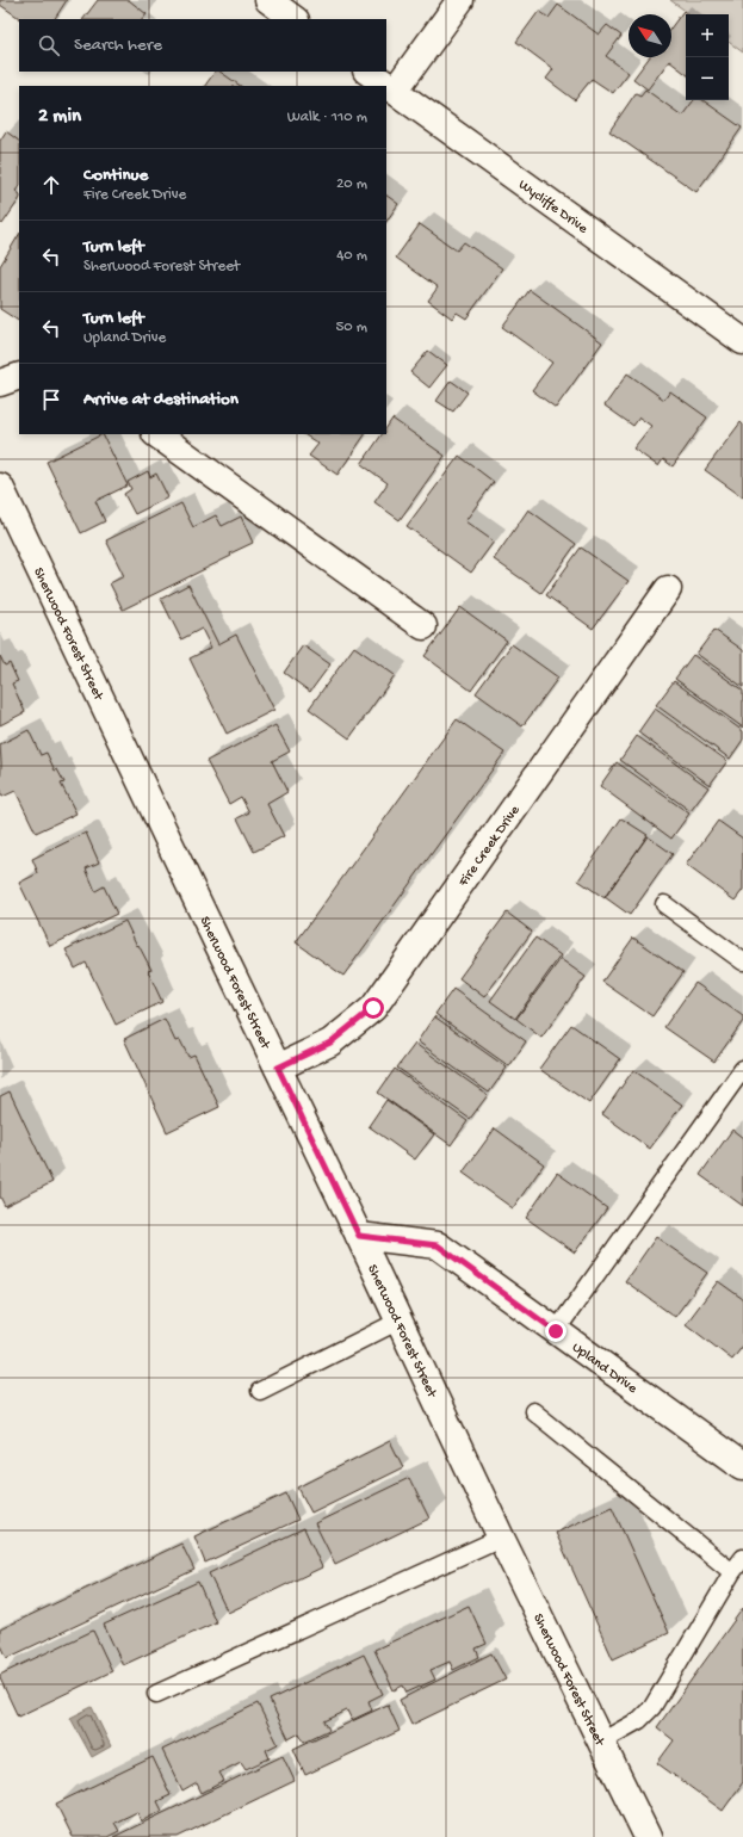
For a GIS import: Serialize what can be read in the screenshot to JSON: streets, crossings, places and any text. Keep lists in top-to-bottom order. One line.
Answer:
{"streets":{"street":["Wycliffe Drive","Sherwood Forest Street","Fire Creek Drive","Upland Drive"]},"crossings":[["Sherwood Forest Street","Fire Creek Drive"],["Sherwood Forest Street","Upland Drive"]],"north":"top left","page":{"map_buttons":["+","−"],"search":"Search here","heading":["2 min","Walk · 110 m"],"list":[["Continue","Fire Creek Drive","20 m"],["Turn left","Sherwood Forest Street","40 m"],["Turn left","Upland Drive","50 m"],"Arrive at destination"]}}
